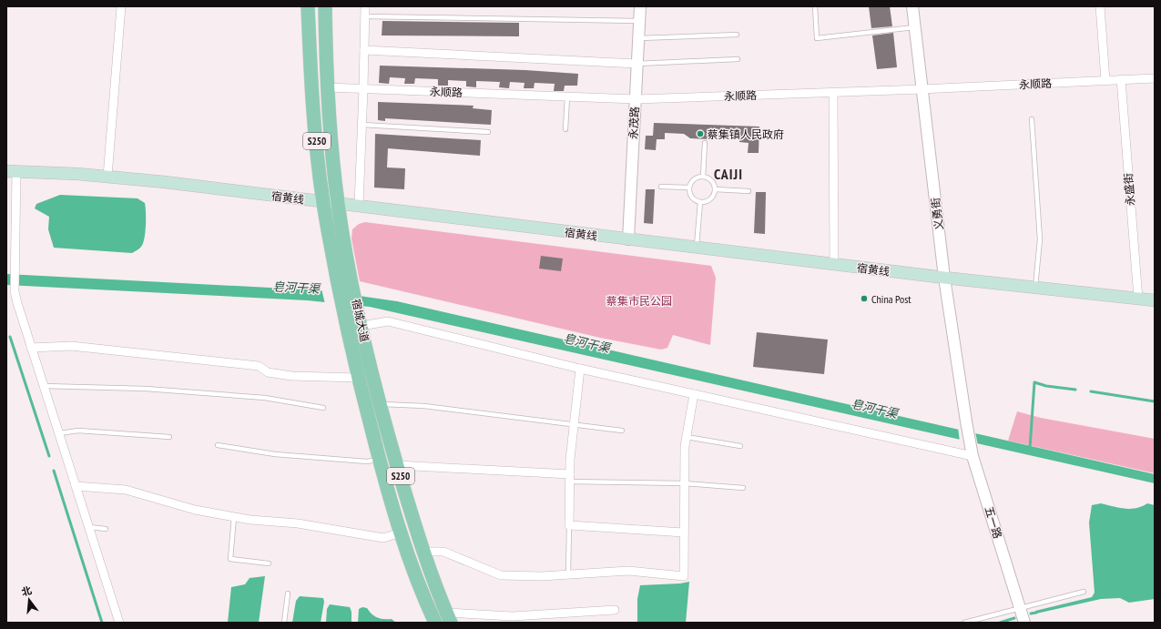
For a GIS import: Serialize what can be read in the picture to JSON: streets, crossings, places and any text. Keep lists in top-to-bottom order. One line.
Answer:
{"streets":{"main road":["S250","宿黄线","宿城大道"],"street":["永顺路","永茂路","永盛街","义勇街","五一路"]},"crossings":[["永顺路","永茂路"],["永顺路","永盛街"],["永顺路","义勇街"],["永顺路","宿城大道"],["永茂路","宿黄线"],["永盛街","宿黄线"],["宿黄线","义勇街"],["宿黄线","宿城大道"],["义勇街","五一路"]],"districts":["CAIJI"],"water":["皂河干渠"],"parks":["蔡集市民公园"],"places":["蔡集镇人民政府","China Post"],"north":"top"}
